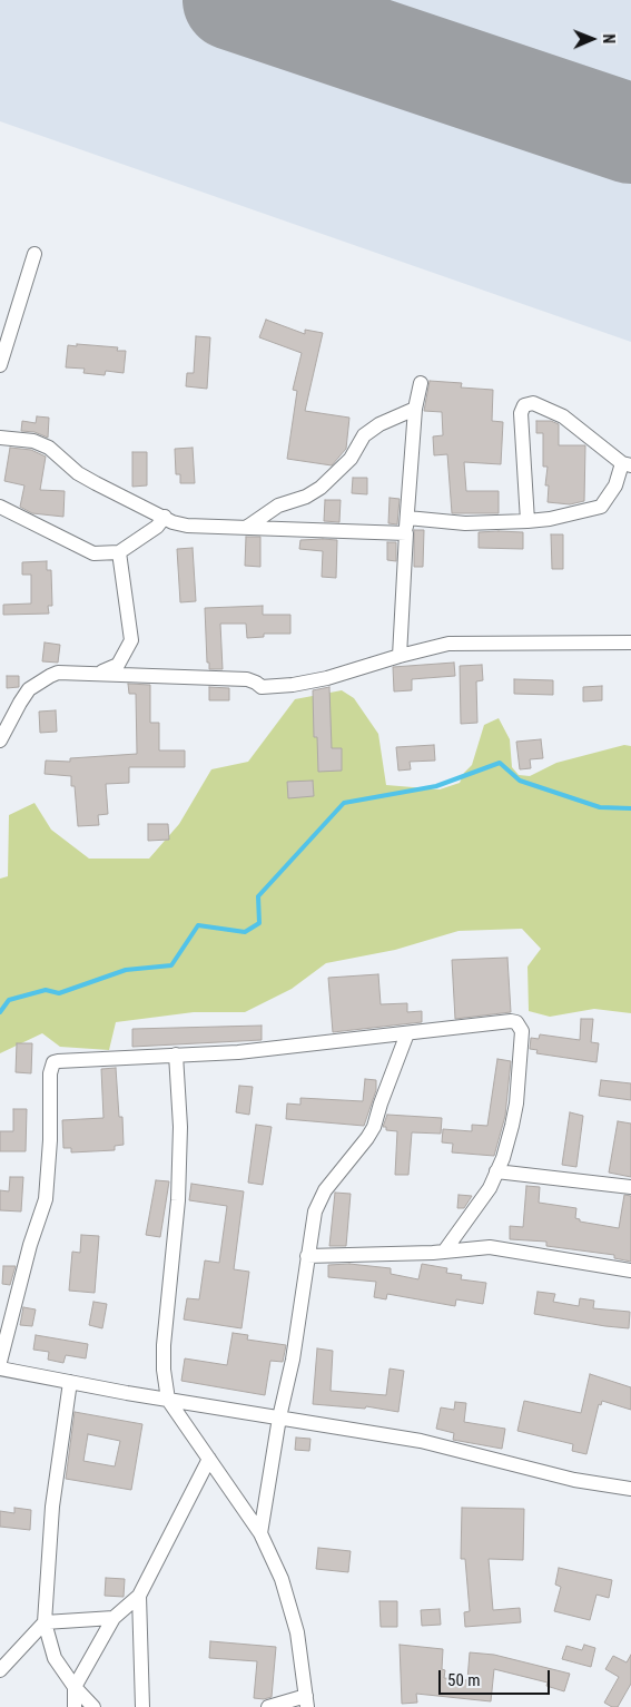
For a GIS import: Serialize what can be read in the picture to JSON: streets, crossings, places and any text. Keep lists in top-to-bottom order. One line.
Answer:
{"scale_bar":"50 m","north":"right"}
